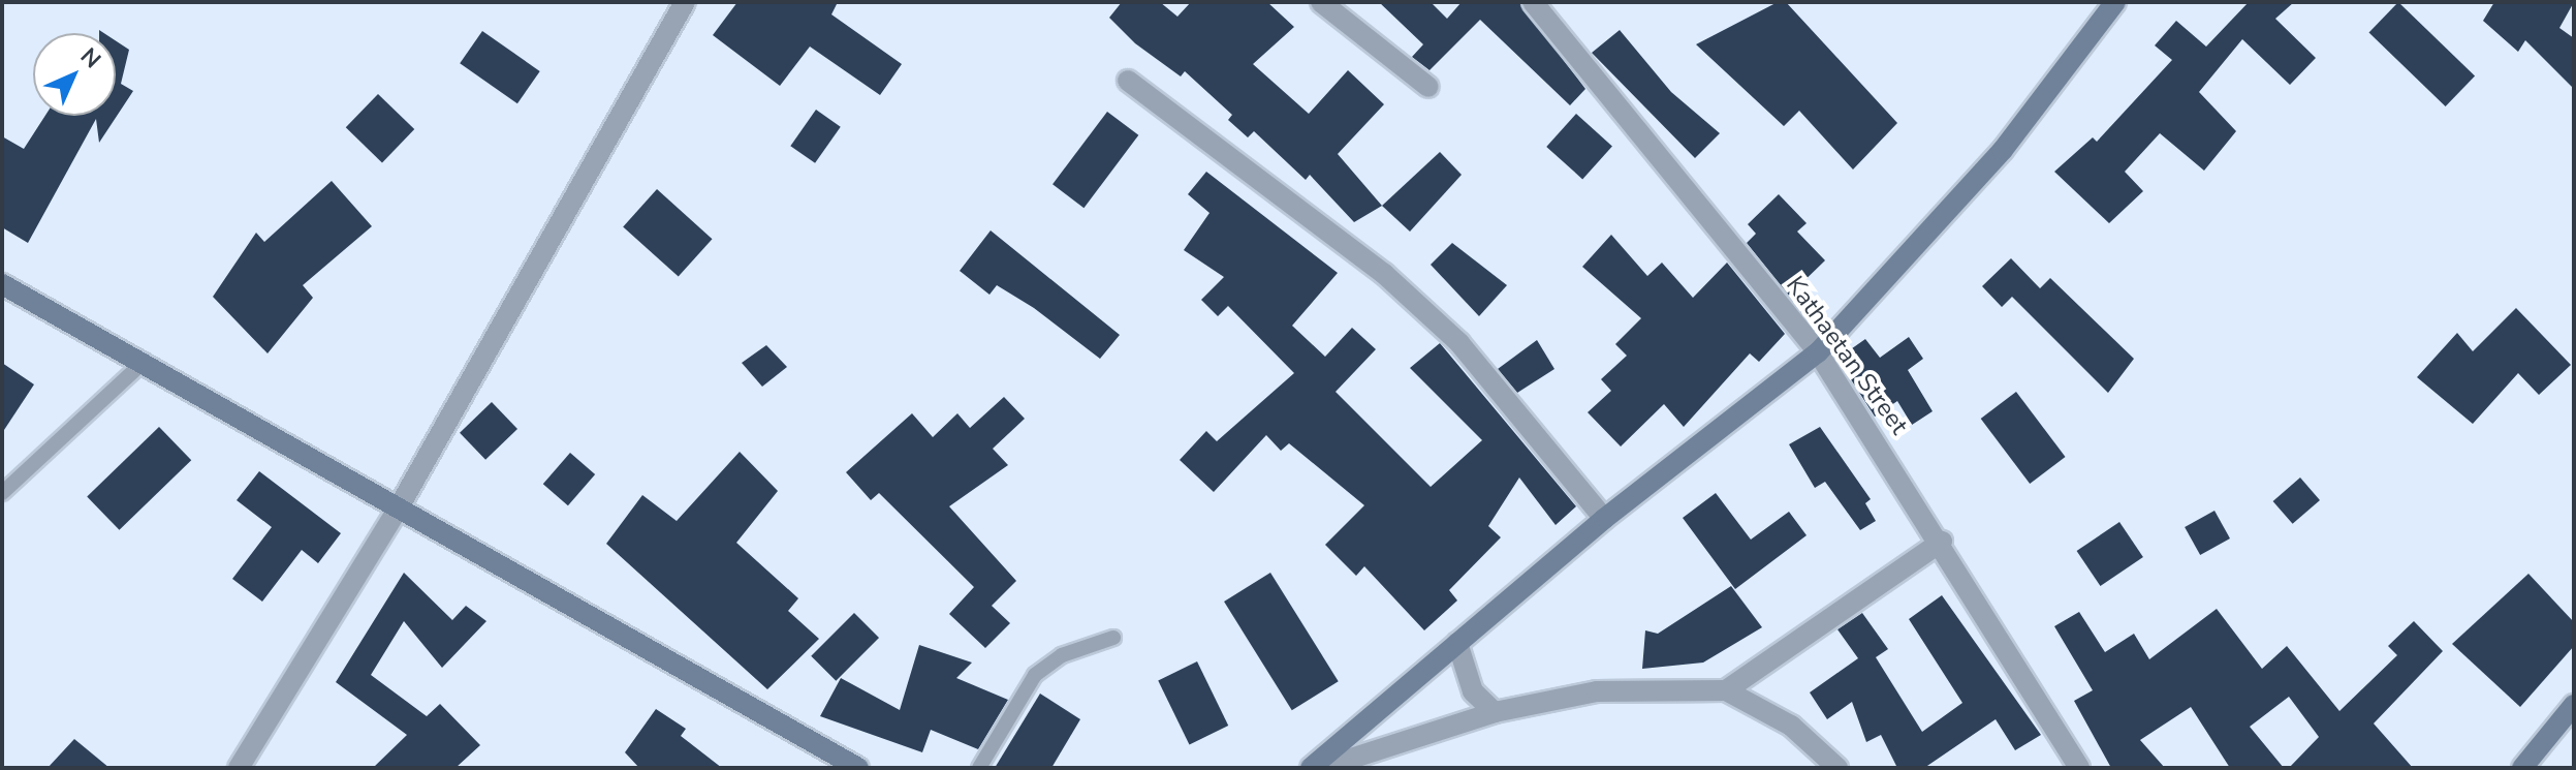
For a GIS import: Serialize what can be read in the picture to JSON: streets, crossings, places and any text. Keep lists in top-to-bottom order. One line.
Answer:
{"streets":{"street":["Kathaetan Street"]},"north":"top right"}
